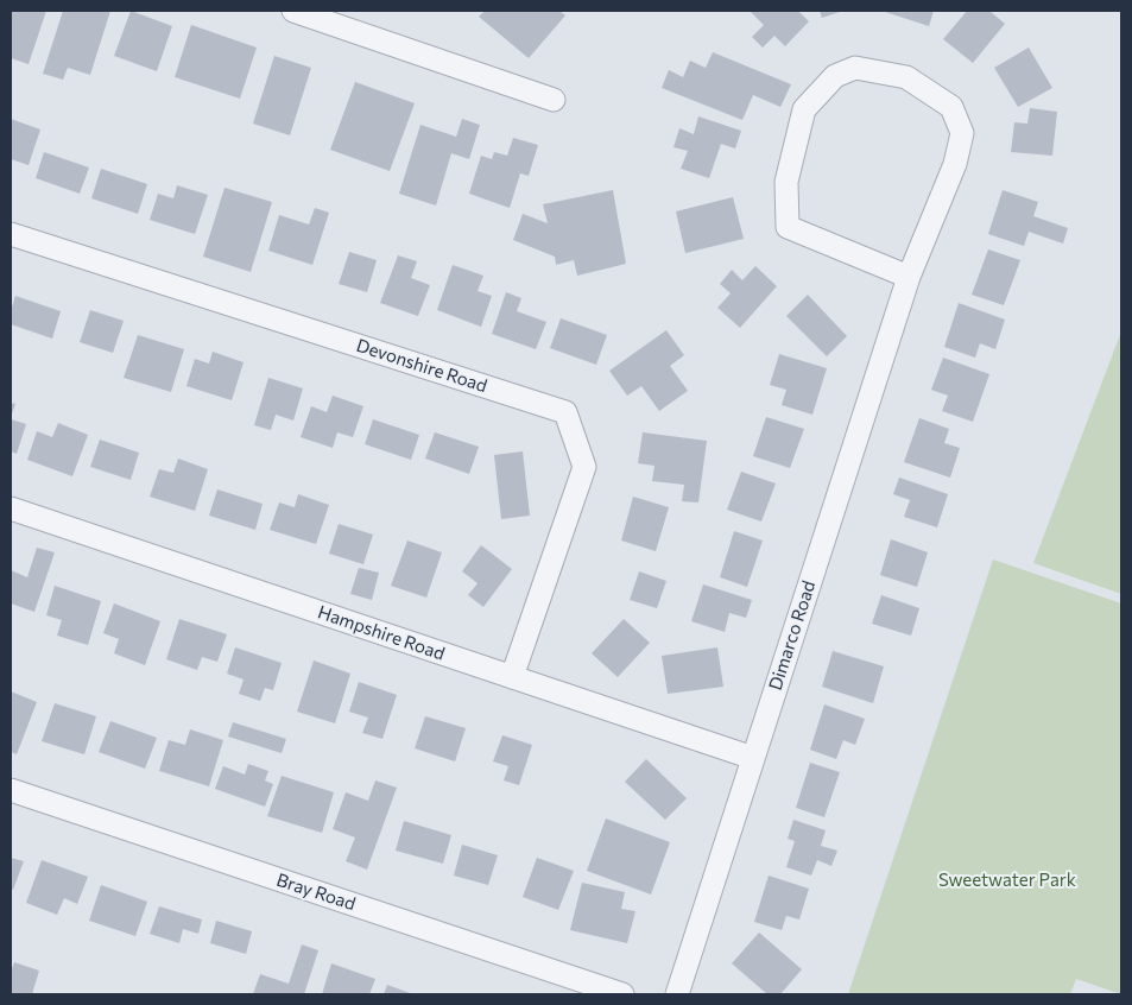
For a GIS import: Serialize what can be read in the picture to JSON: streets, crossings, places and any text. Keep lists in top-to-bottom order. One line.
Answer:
{"streets":{"street":["Devonshire Road","Hampshire Road","Dimarco Road","Bray Road"]},"crossings":[["Devonshire Road","Hampshire Road"],["Hampshire Road","Dimarco Road"]],"parks":["Sweetwater Park"]}
